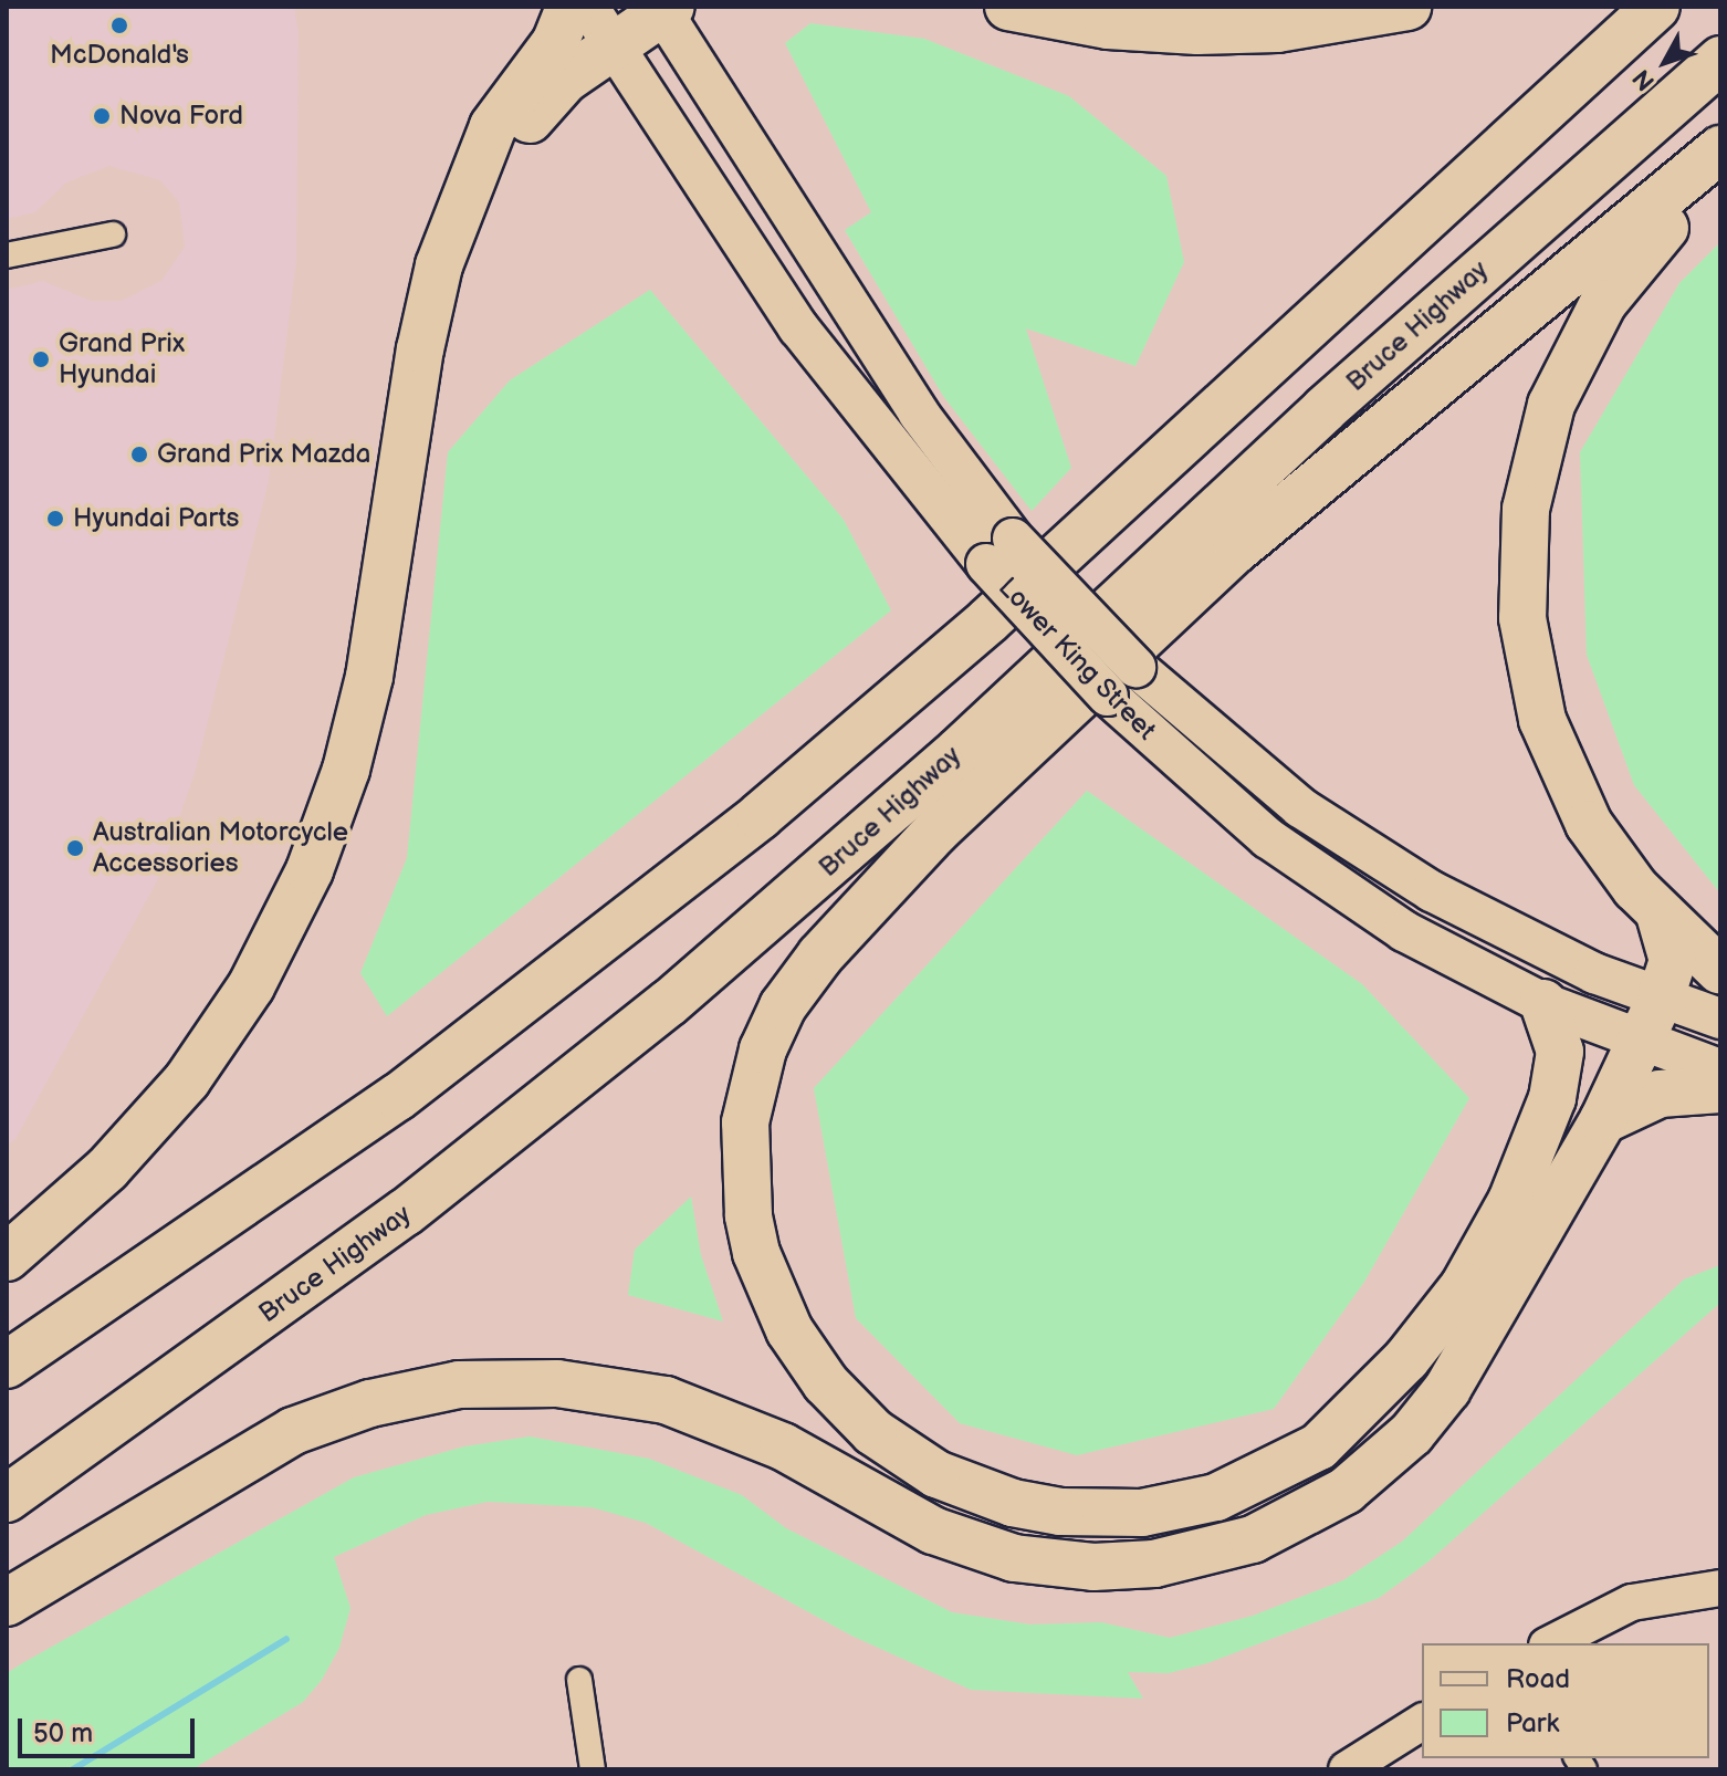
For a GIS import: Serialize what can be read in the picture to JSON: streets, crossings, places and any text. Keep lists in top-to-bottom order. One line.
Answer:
{"streets":{"highway":["Bruce Highway"],"main road":["Lower King Street"]},"places":["McDonald's","Nova Ford","Grand Prix Hyundai","Grand Prix Mazda","Hyundai Parts","Australian Motorcycle Accessories"],"legend":["Road","Park"],"scale_bar":"50 m","north":"bottom left"}
